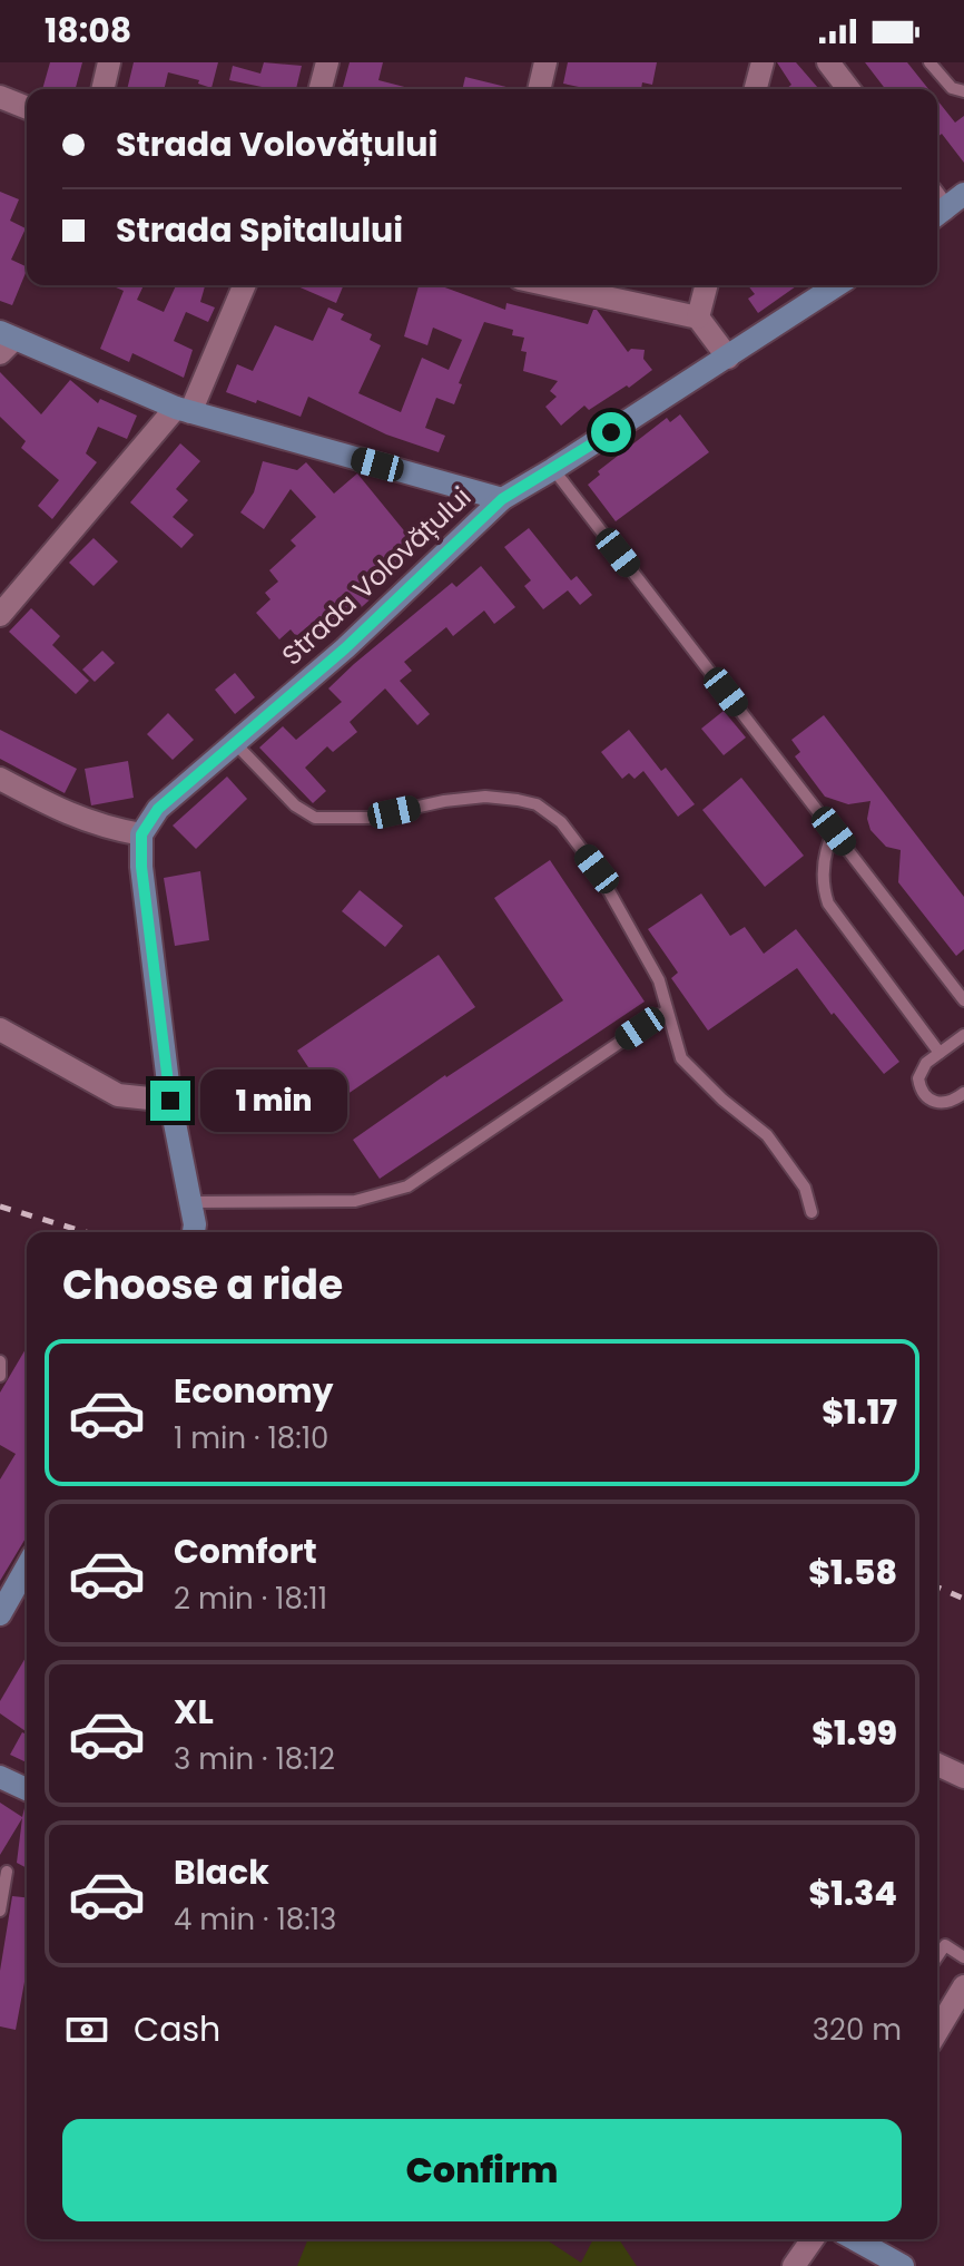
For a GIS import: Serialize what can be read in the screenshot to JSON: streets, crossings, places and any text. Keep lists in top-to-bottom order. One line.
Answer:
{"streets":{"main road":["Strada Volovățului"]},"page":{"status":"18:08","banner":["Strada Volovățului","Strada Spitalului"],"bubble":"1 min","heading":"Choose a ride","list":[{"name":"Economy","note":"1 min · 18:10","value":"$1.17"},{"name":"Comfort","note":"2 min · 18:11","value":"$1.58"},{"name":"XL","note":"3 min · 18:12","value":"$1.99"},{"name":"Black","note":"4 min · 18:13","value":"$1.34"}],"pay":["Cash","320 m"],"buttons":"Confirm"}}
